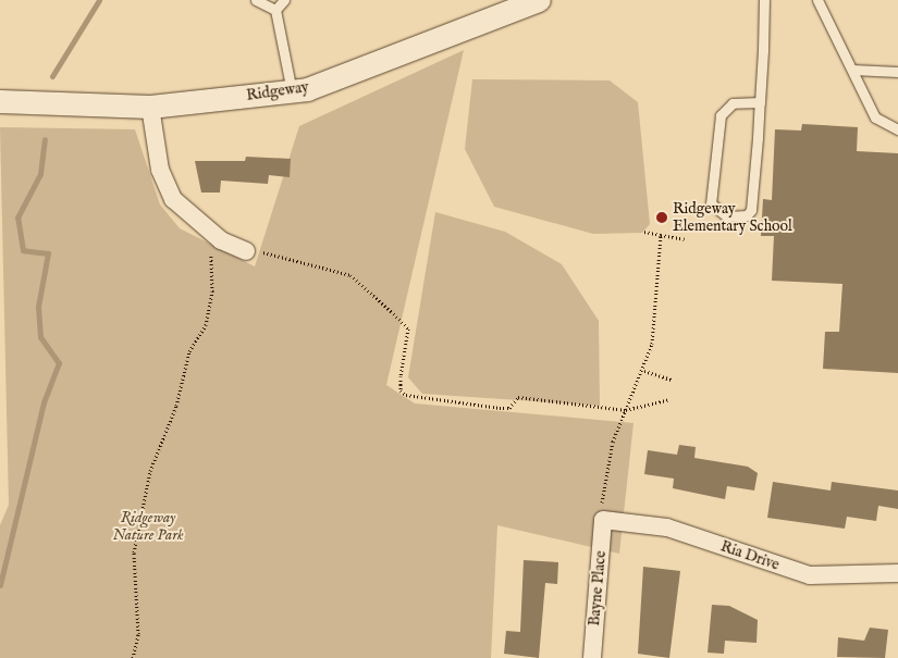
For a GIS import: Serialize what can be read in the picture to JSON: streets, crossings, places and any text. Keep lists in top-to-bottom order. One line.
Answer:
{"streets":{"street":["Ridgeway","Ria Drive","Bayne Place"]},"crossings":[["Ria Drive","Bayne Place"]],"parks":["Ridgeway Nature Park"],"places":["Ridgeway Elementary School"]}
